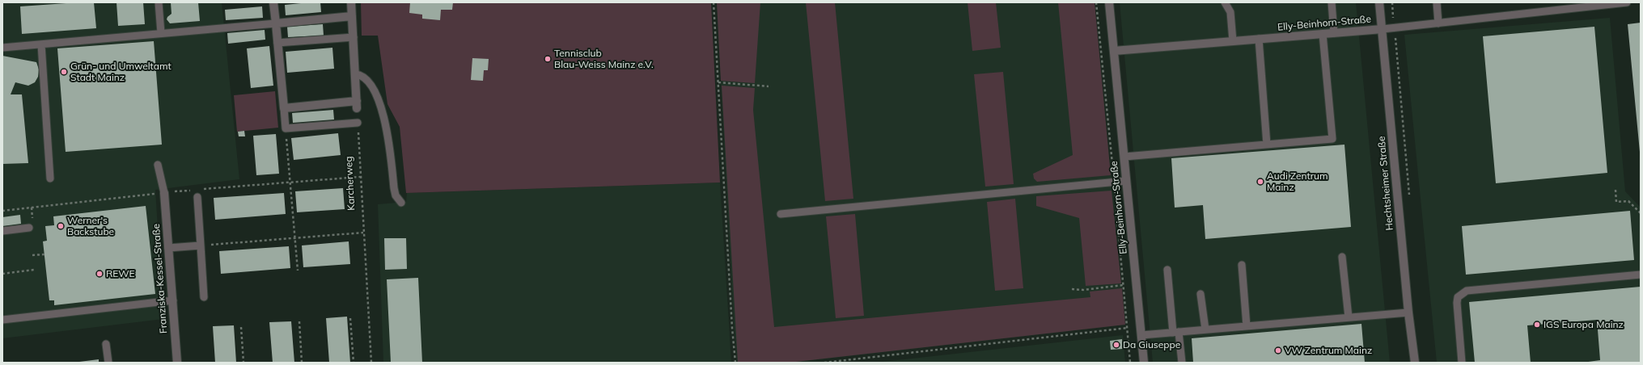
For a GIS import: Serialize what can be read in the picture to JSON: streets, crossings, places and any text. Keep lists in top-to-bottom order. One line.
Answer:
{"streets":{"street":["Elly-Beinhorn-Straße","Hechtsheimer Straße","Franziska-Kessel-Straße"],"path":["Karcherweg"]},"crossings":[["Elly-Beinhorn-Straße","Hechtsheimer Straße"]],"places":["Tennisclub Blau-Weiss Mainz e.V.","Grün- und Umweltamt Stadt Mainz","Audi Zentrum Mainz","Werner's Backstube","REWE","IGS Europa Mainz","Da Giuseppe","VW Zentrum Mainz"]}
